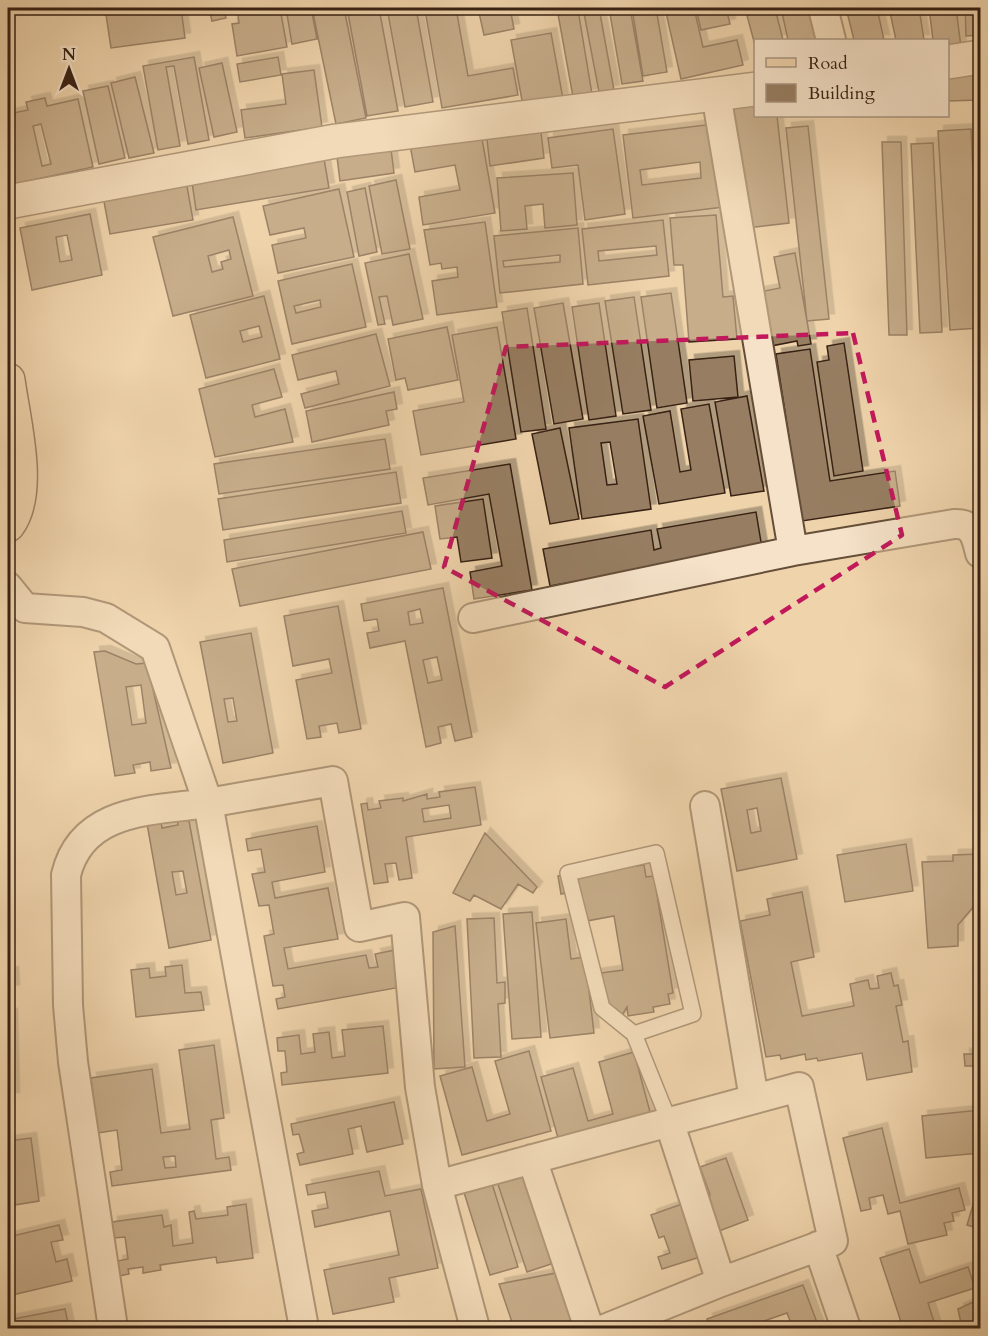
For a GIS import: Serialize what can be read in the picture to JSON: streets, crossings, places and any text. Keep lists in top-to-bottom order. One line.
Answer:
{"legend":["Road","Building"],"north":"top"}
